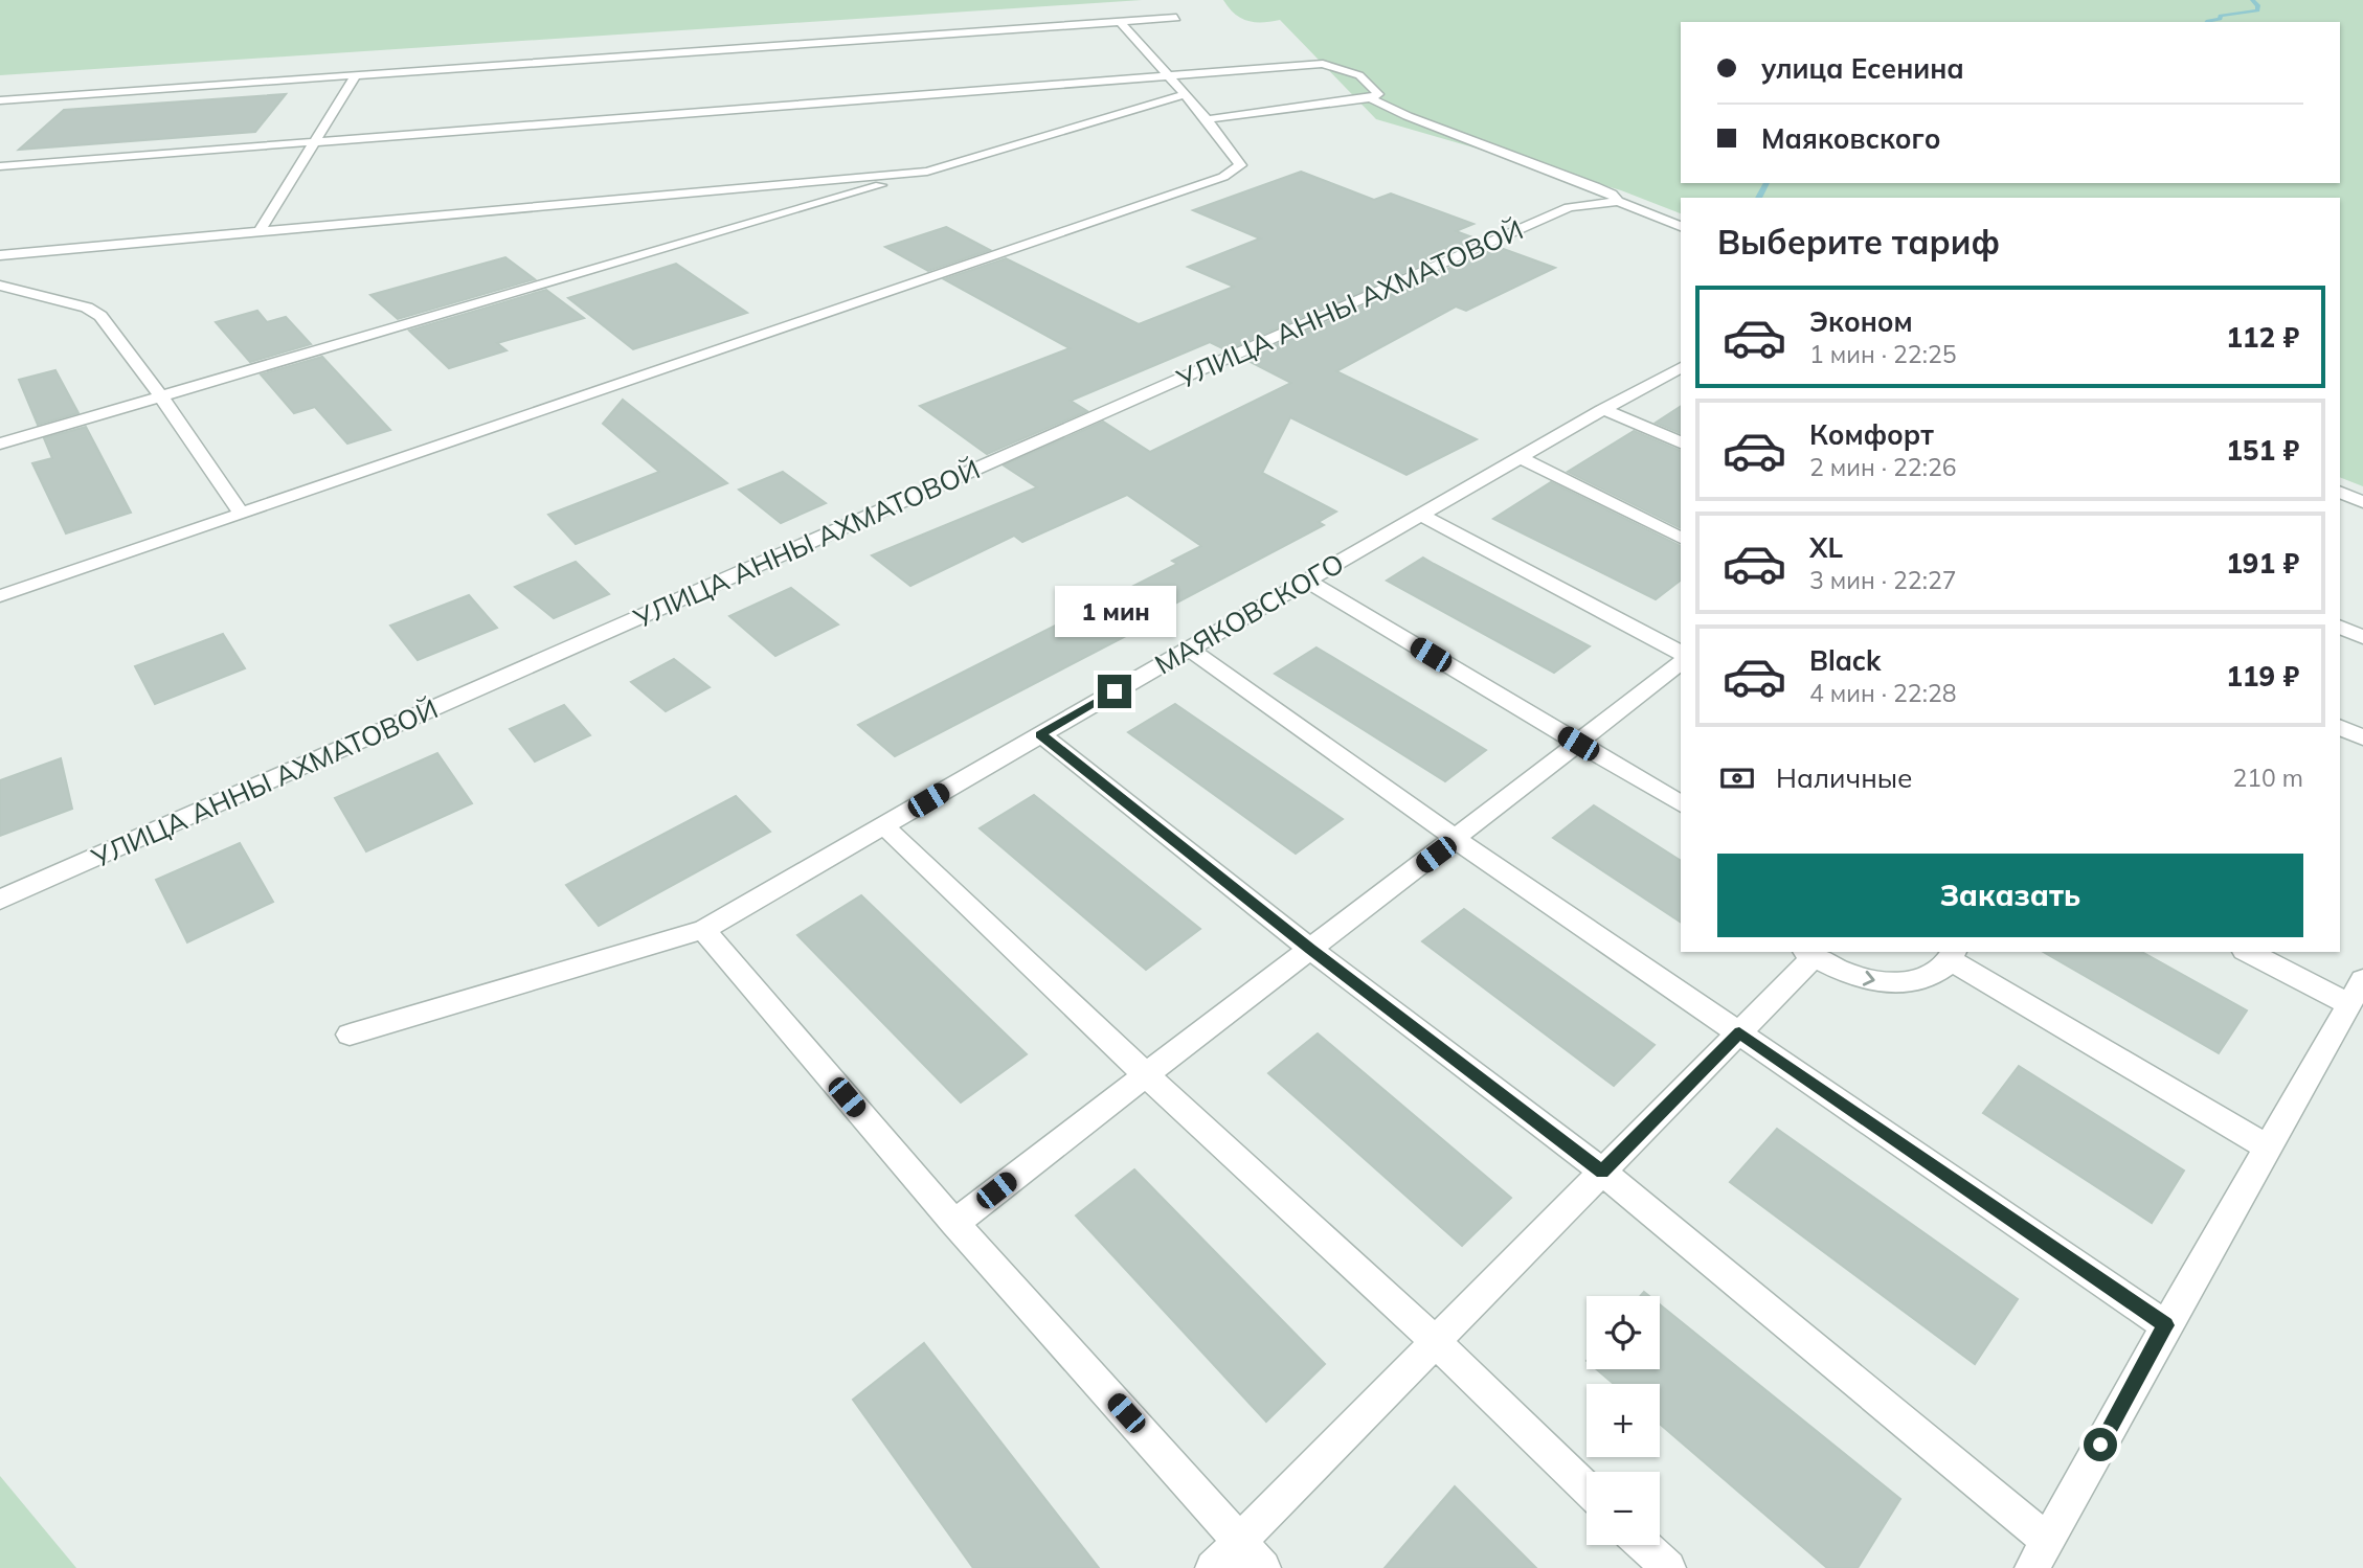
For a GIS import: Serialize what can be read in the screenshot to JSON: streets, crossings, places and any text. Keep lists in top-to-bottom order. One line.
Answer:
{"streets":{"street":["УЛИЦА АННЫ АХМАТОВОЙ","МАЯКОВСКОГО"]},"page":{"banner":["улица Есенина","Маяковского"],"heading":"Выберите тариф","list":[{"name":"Эконом","note":"1 мин · 22:25","value":"112 ₽"},{"name":"Комфорт","note":"2 мин · 22:26","value":"151 ₽"},{"name":"XL","note":"3 мин · 22:27","value":"191 ₽"},{"name":"Black","note":"4 мин · 22:28","value":"119 ₽"}],"bubble":"1 мин","pay":["Наличные","210 m"],"buttons":"Заказать","map_buttons":["+","−"]}}
